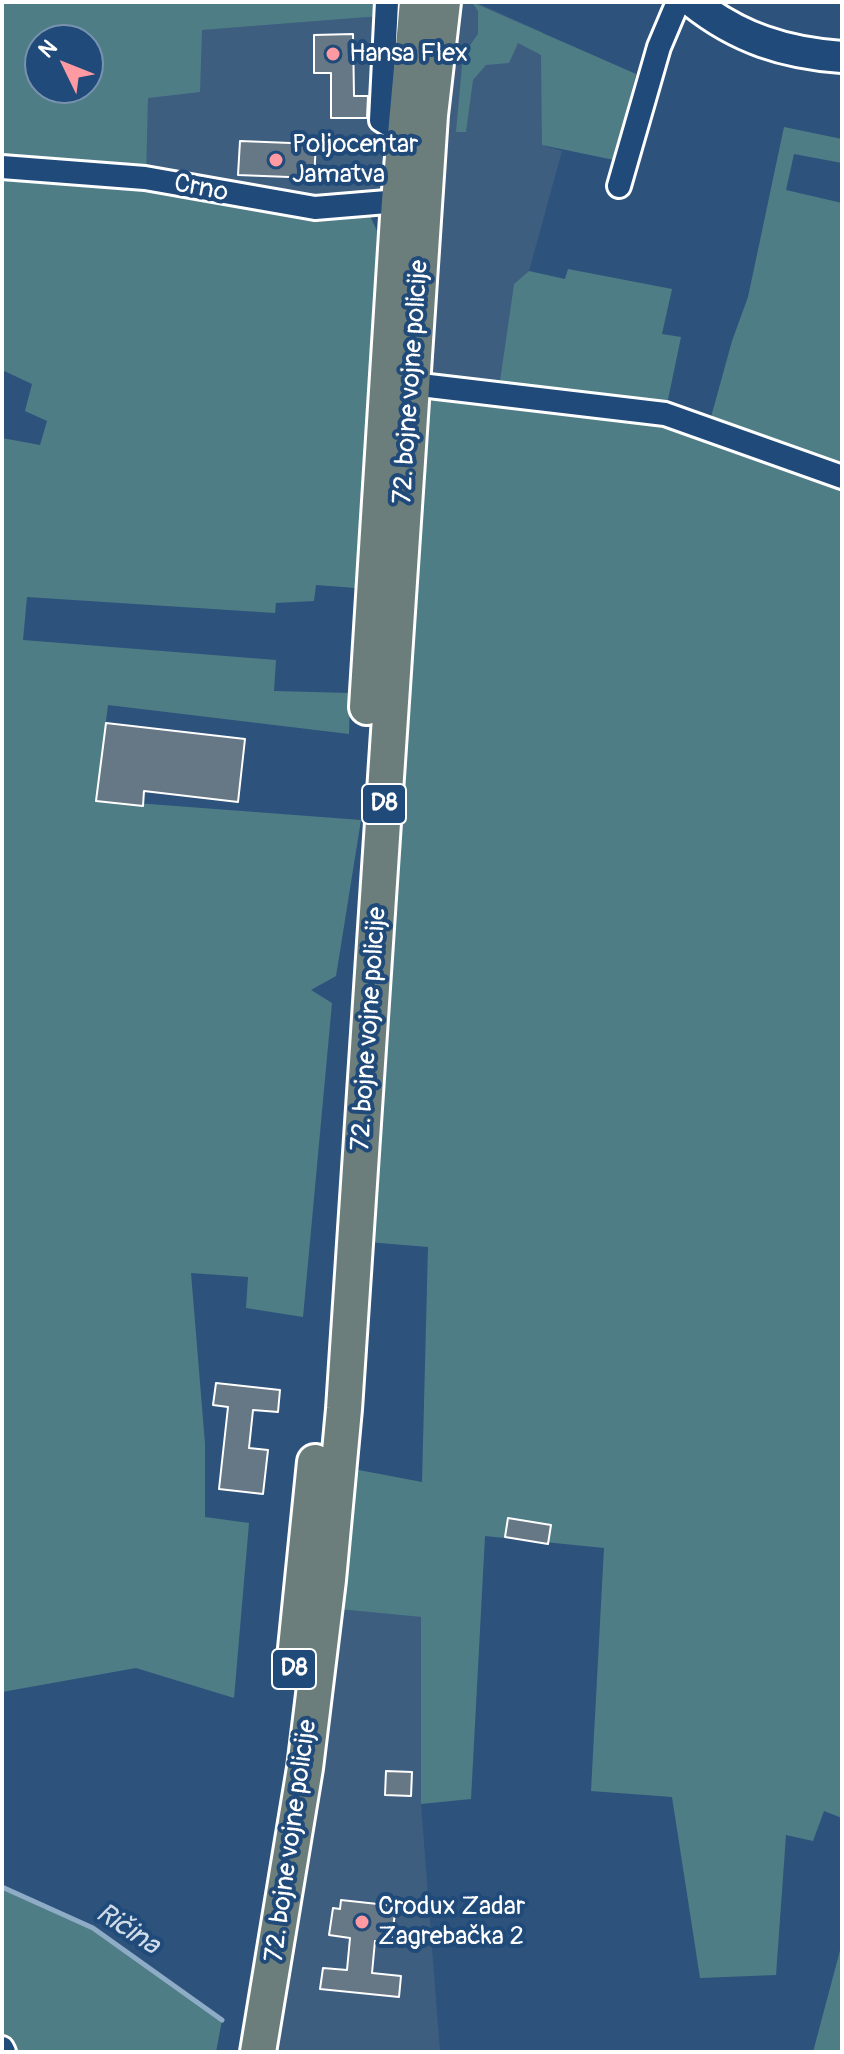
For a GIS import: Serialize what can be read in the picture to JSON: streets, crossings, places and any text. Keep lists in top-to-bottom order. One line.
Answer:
{"streets":{"main road":["72. bojne vojne policije","D8"],"street":["Crno"]},"crossings":[["Crno","72. bojne vojne policije"]],"water":["Ričina"],"places":["Hansa Flex","Poljocentar Jamatva","Crodux Zadar Zagrebačka 2"],"north":"top left"}
